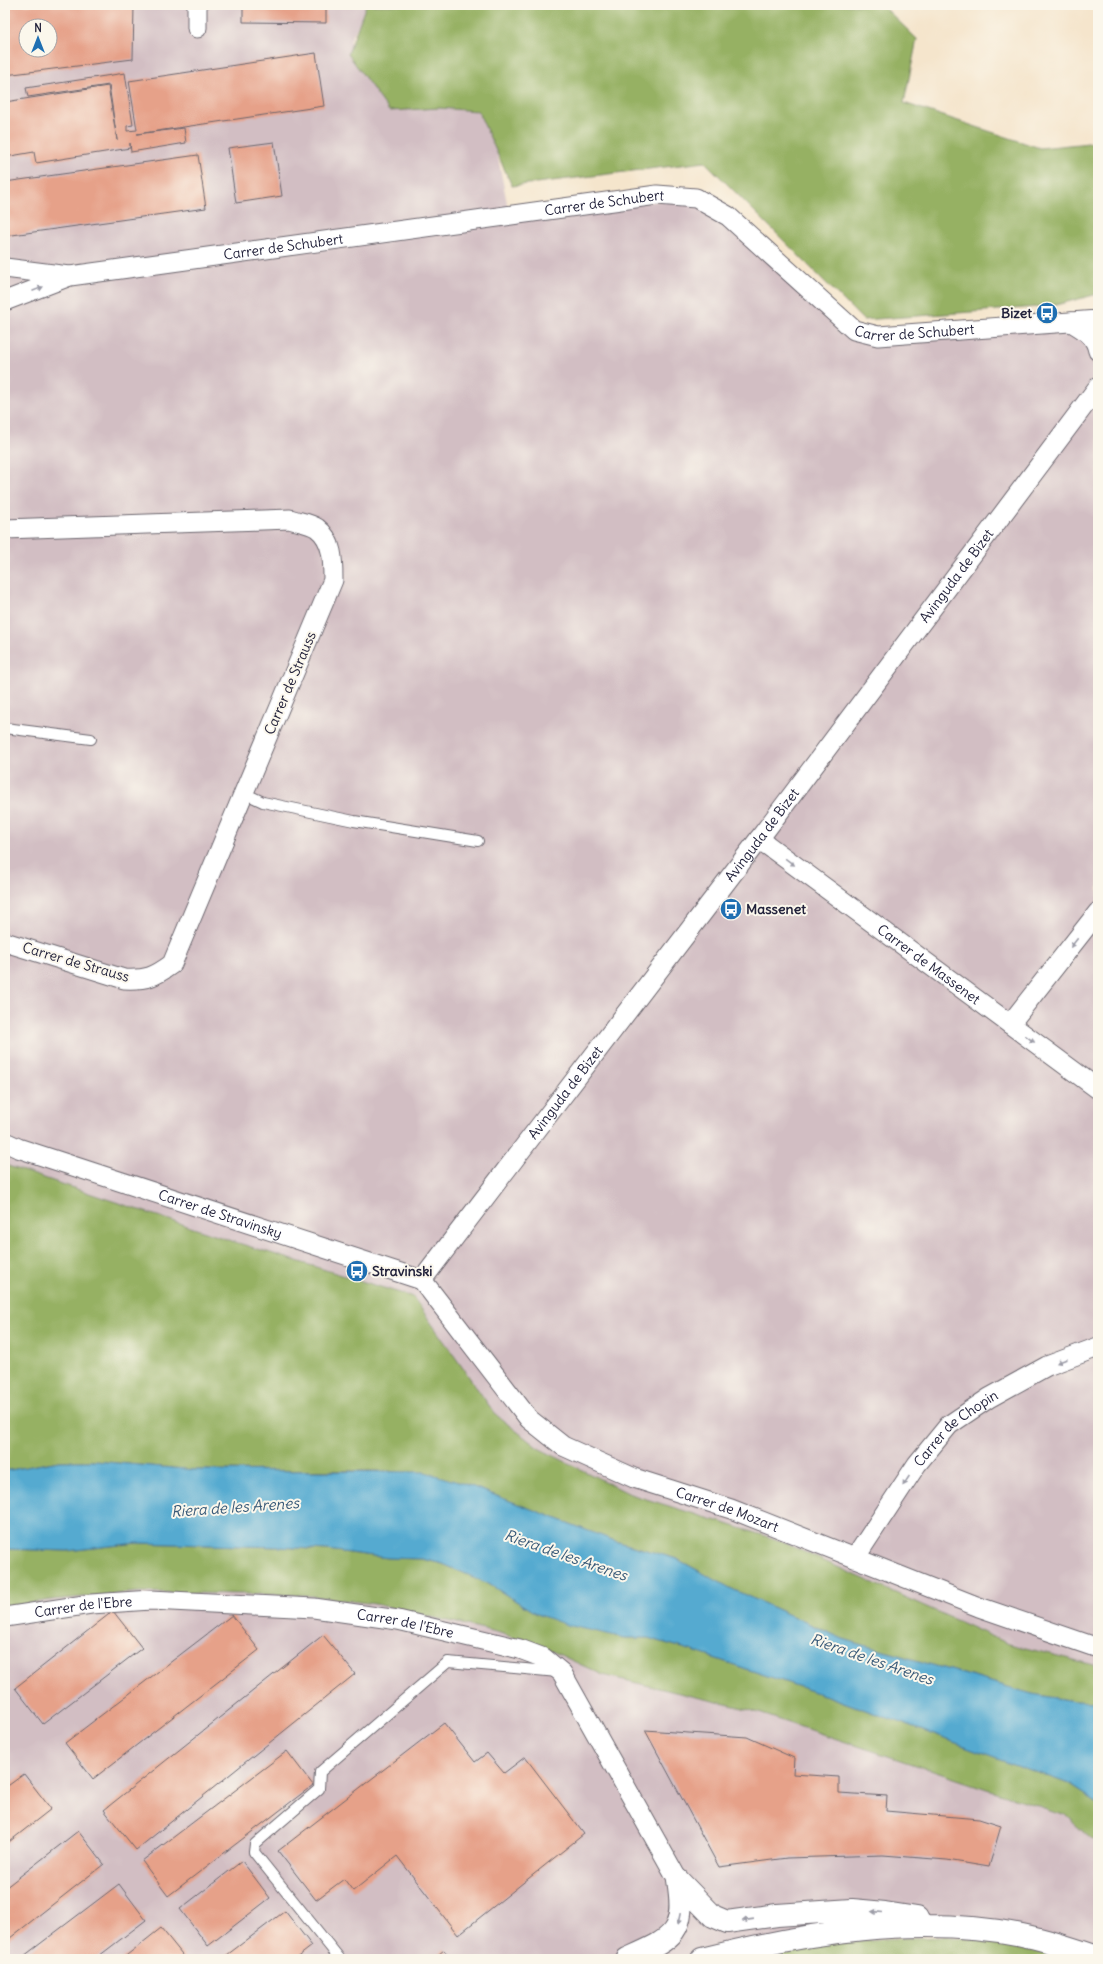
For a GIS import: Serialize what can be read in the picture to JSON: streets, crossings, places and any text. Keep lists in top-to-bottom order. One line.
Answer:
{"streets":{"street":["Carrer de Schubert","Avinguda de Bizet","Carrer de Strauss","Carrer de Massenet","Carrer de Stravinsky","Carrer de Chopin","Carrer de Mozart","Carrer de l'Ebre"]},"crossings":[["Avinguda de Bizet","Carrer de Massenet"],["Avinguda de Bizet","Carrer de Stravinsky"],["Avinguda de Bizet","Carrer de Mozart"],["Carrer de Stravinsky","Carrer de Mozart"],["Carrer de Chopin","Carrer de Mozart"]],"one_way":["Carrer de Massenet","Carrer de Chopin"],"water":["Riera de les Arenes"],"places":{"bus stop":["Bizet","Massenet","Stravinski"]},"north":"top"}
